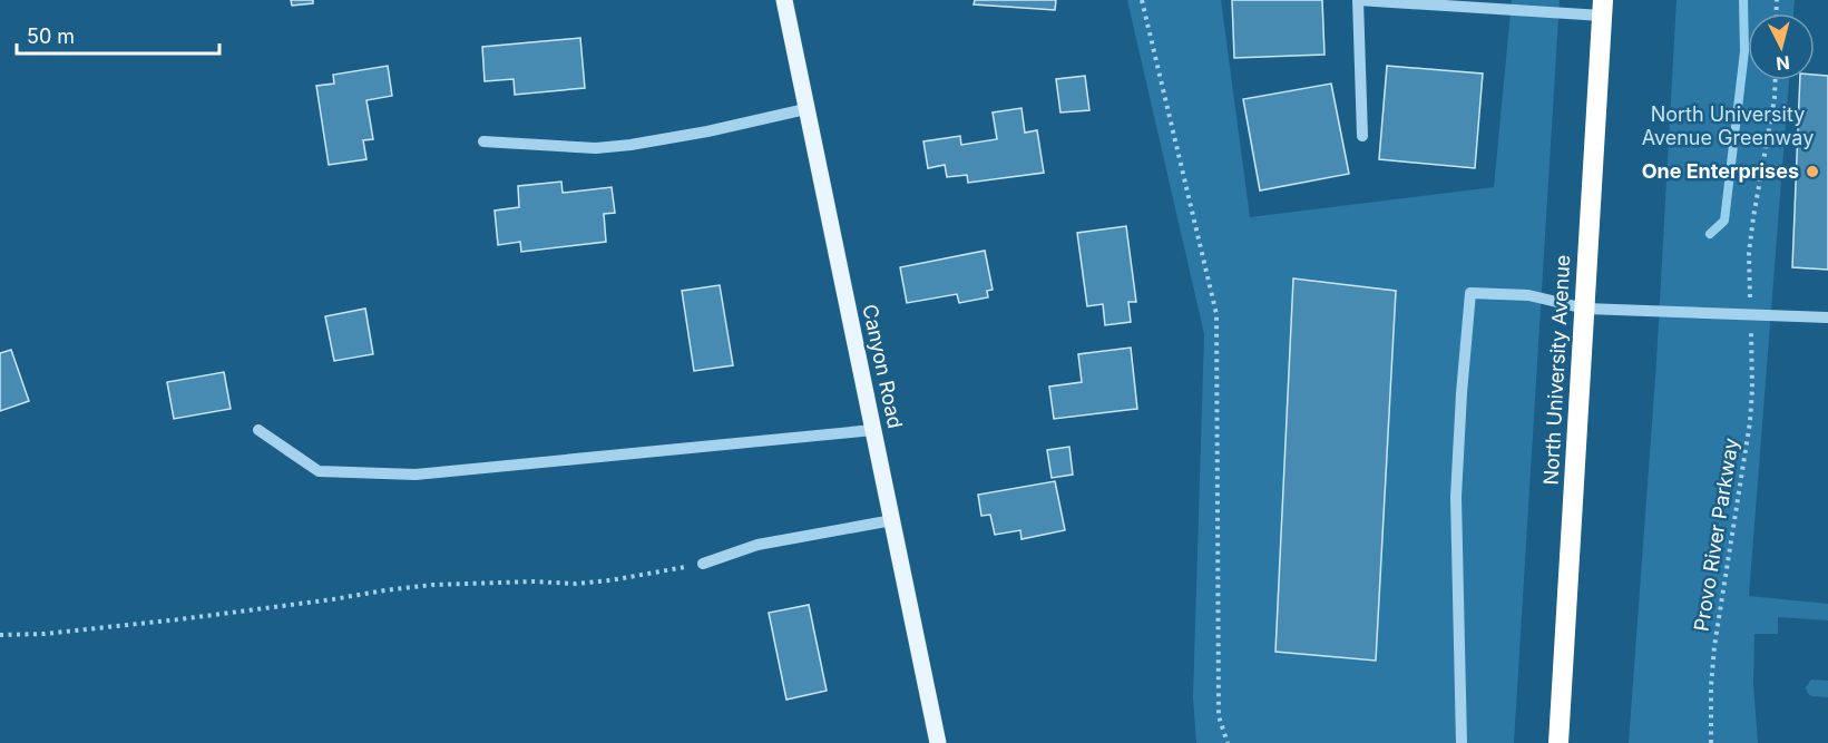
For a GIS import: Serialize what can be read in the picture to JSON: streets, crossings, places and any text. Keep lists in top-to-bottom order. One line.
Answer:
{"streets":{"highway":["North University Avenue"],"main road":["Canyon Road"],"path":["Provo River Parkway"]},"parks":["North University Avenue Greenway"],"places":["One Enterprises"],"scale_bar":"50 m","north":"bottom"}
